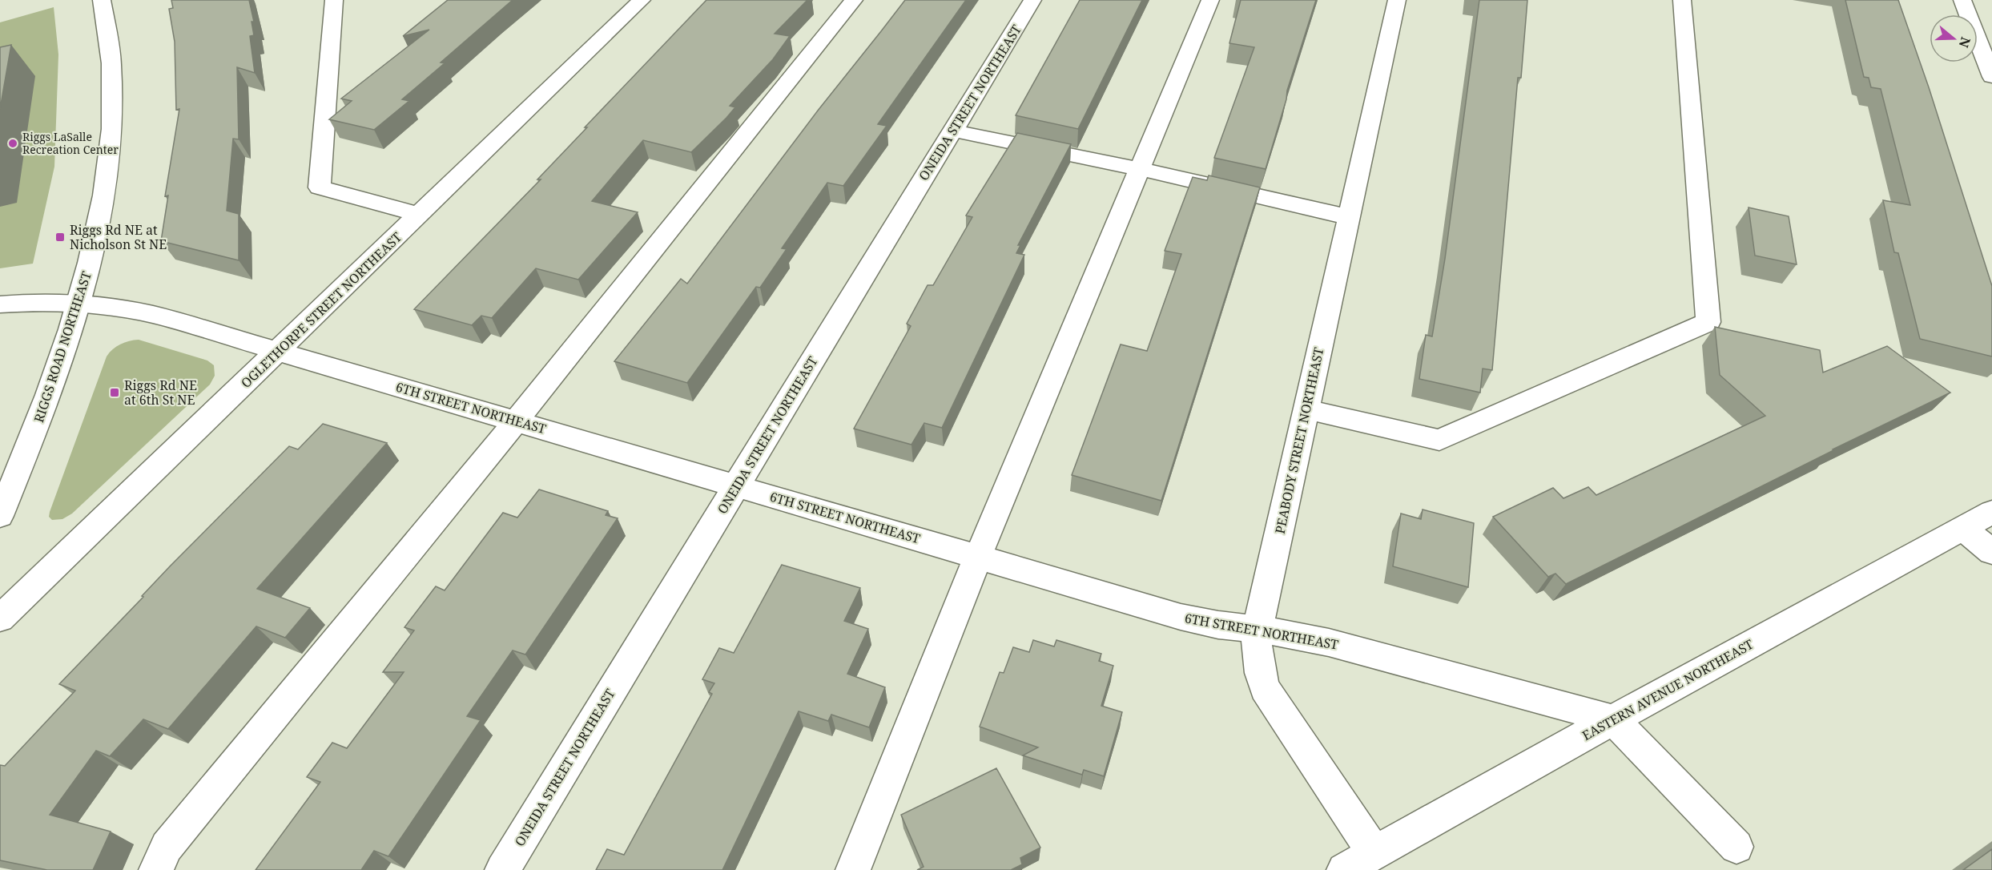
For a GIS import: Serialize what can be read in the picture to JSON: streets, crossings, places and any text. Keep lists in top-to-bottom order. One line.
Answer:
{"streets":{"street":["ONEIDA STREET NORTHEAST","OGLETHORPE STREET NORTHEAST","RIGGS ROAD NORTHEAST","6TH STREET NORTHEAST","PEABODY STREET NORTHEAST","EASTERN AVENUE NORTHEAST"]},"crossings":[["ONEIDA STREET NORTHEAST","6TH STREET NORTHEAST"],["OGLETHORPE STREET NORTHEAST","6TH STREET NORTHEAST"],["RIGGS ROAD NORTHEAST","6TH STREET NORTHEAST"],["6TH STREET NORTHEAST","PEABODY STREET NORTHEAST"],["6TH STREET NORTHEAST","EASTERN AVENUE NORTHEAST"],["PEABODY STREET NORTHEAST","EASTERN AVENUE NORTHEAST"]],"places":{"other":["Riggs LaSalle Recreation Center"],"transit":["Riggs Rd NE at Nicholson St NE","Riggs Rd NE at 6th St NE"]},"north":"right"}
